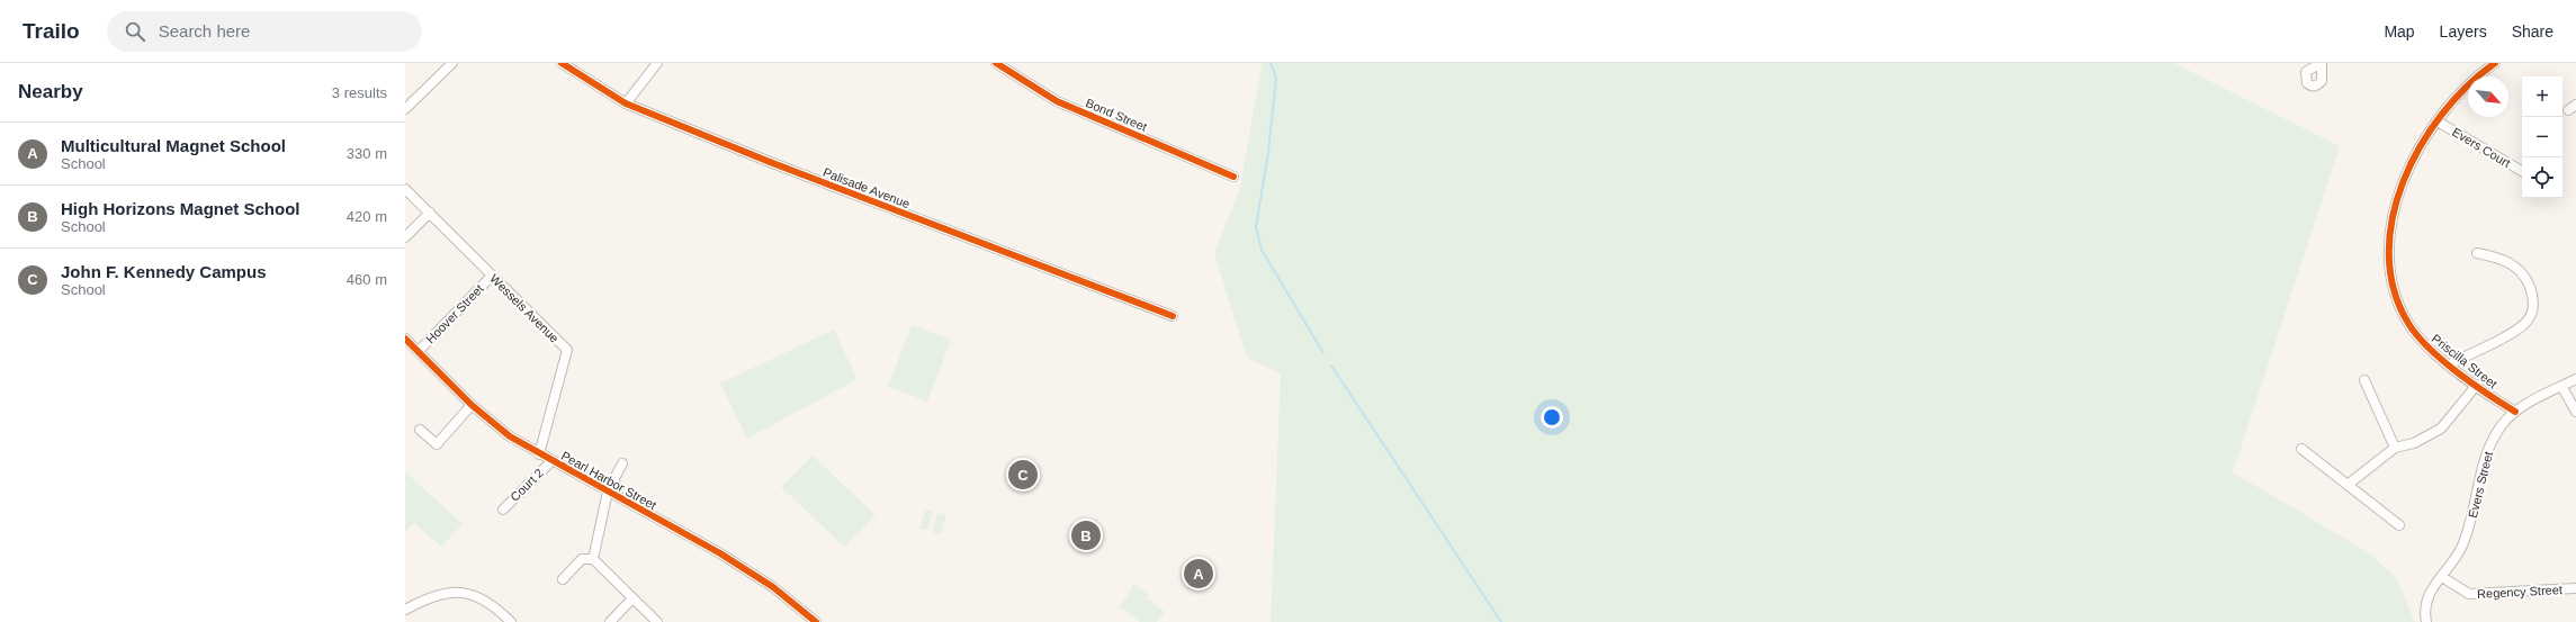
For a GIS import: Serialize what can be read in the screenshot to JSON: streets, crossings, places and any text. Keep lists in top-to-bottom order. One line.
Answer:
{"streets":{"street":["Bond Street","Evers Court","Palisade Avenue","Wessels Avenue","Hoover Street","Priscilla Street","Pearl Harbor Street","Court 2","Evers Street","Regency Street"]},"crossings":[["Evers Court","Priscilla Street"],["Wessels Avenue","Hoover Street"],["Wessels Avenue","Pearl Harbor Street"],["Hoover Street","Pearl Harbor Street"],["Priscilla Street","Evers Street"],["Pearl Harbor Street","Court 2"],["Evers Street","Regency Street"]],"north":"bottom right","page":{"header":"Trailo","search":"Search here","nav":["Map","Layers","Share"],"heading":["Nearby","3 results"],"map_buttons":["+","−"],"list":[{"mark":"A","name":"Multicultural Magnet School","note":"School","value":"330 m"},{"mark":"B","name":"High Horizons Magnet School","note":"School","value":"420 m"},{"mark":"C","name":"John F. Kennedy Campus","note":"School","value":"460 m"}],"pins":["C","B","A"]}}
